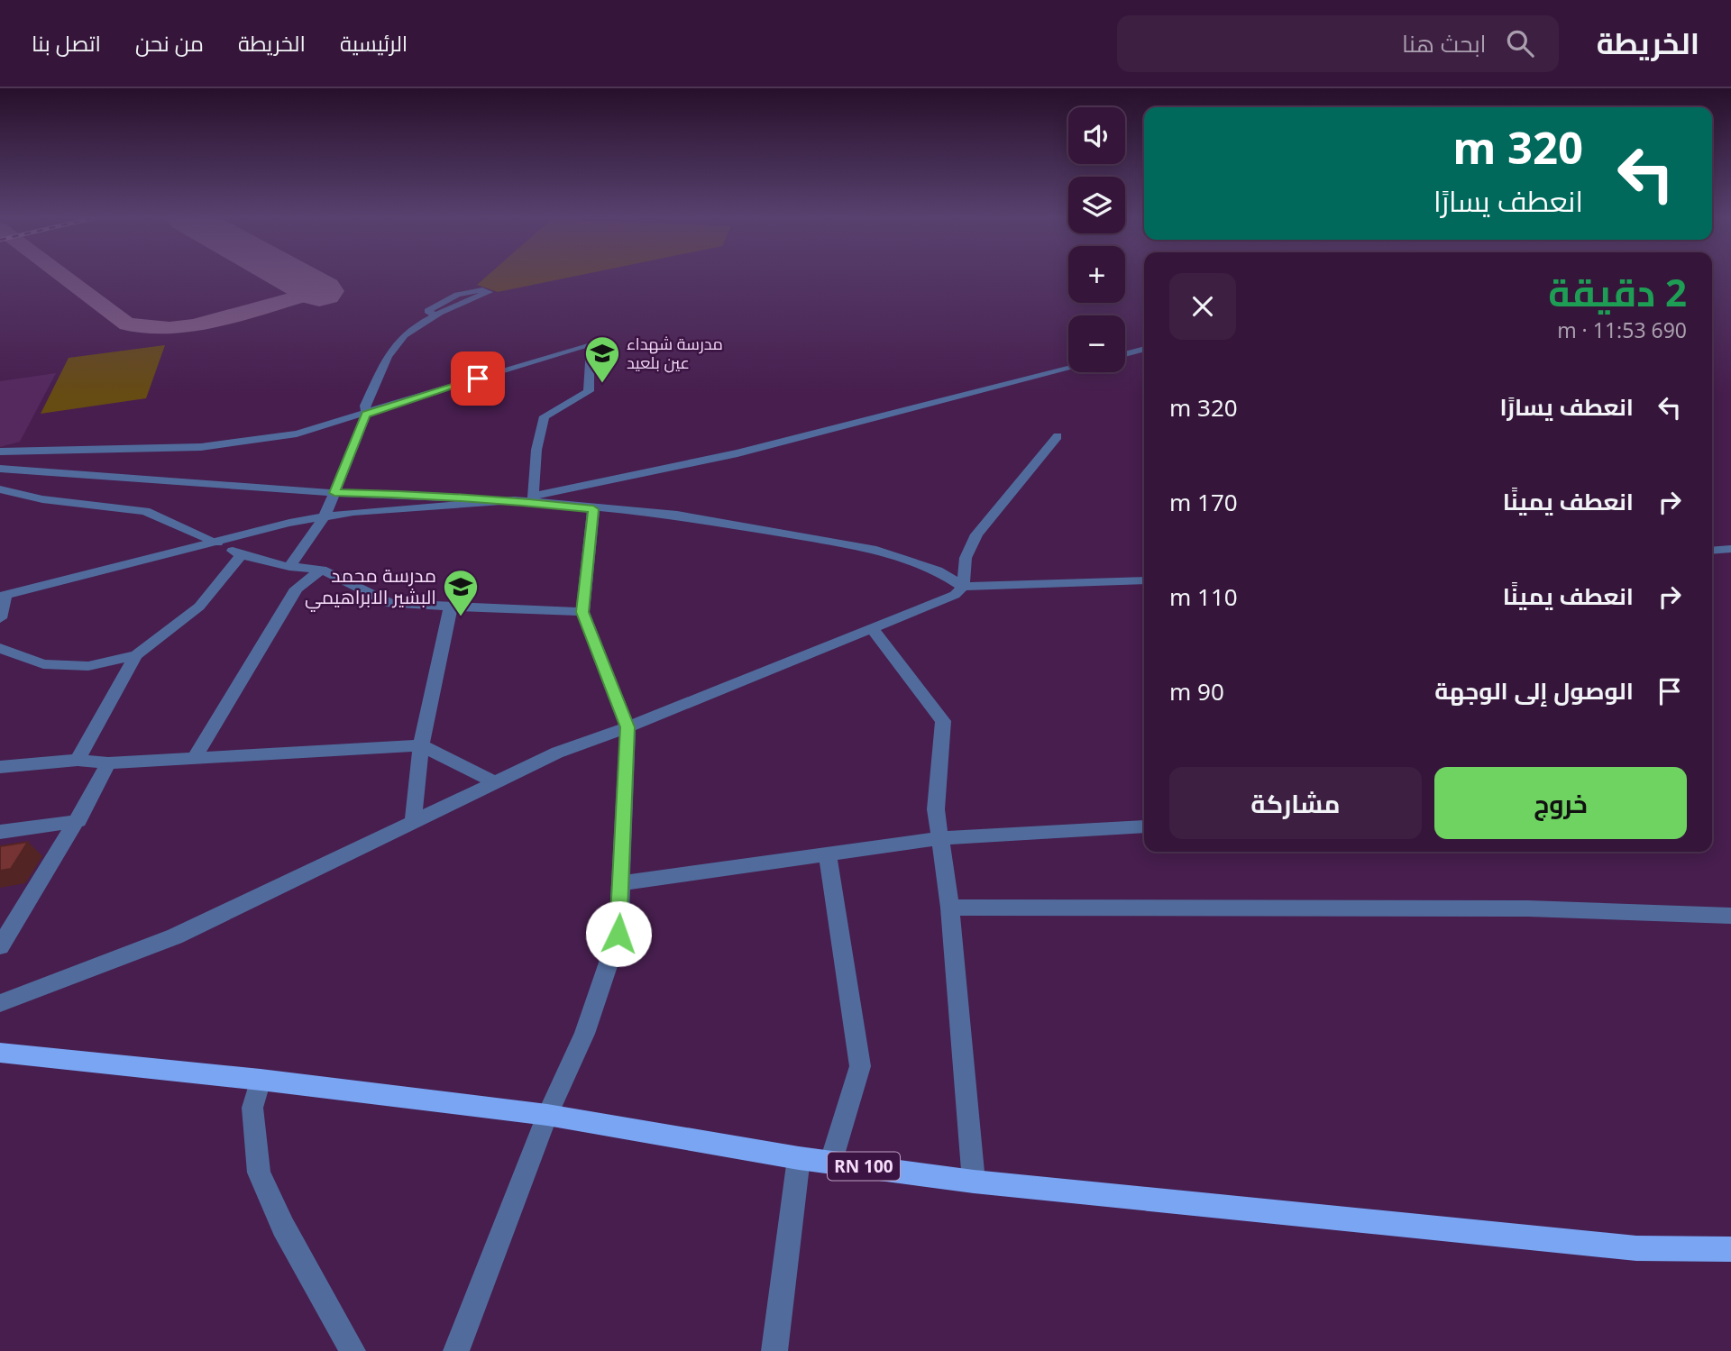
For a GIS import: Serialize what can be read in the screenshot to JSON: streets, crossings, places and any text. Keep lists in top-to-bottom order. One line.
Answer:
{"streets":{"main road":["RN 100"]},"places":{"school or university":["مدرسة شهداء عين بلعيد","مدرسة محمد البشير الابراهيمي"]},"page":{"header":"الخريطة","search":"ابحث هنا","nav":["الرئيسية","الخريطة","من نحن","اتصل بنا"],"map_buttons":["+","−"],"turn":["320 m","انعطف يسارًا"],"heading":["2 دقيقة","690 m · 11:53"],"list":[{"name":"انعطف يسارًا","value":"320 m"},{"name":"انعطف يمينًا","value":"170 m"},{"name":"انعطف يمينًا","value":"110 m"},{"name":"الوصول إلى الوجهة","value":"90 m"}],"buttons":["خروج","مشاركة"]}}
